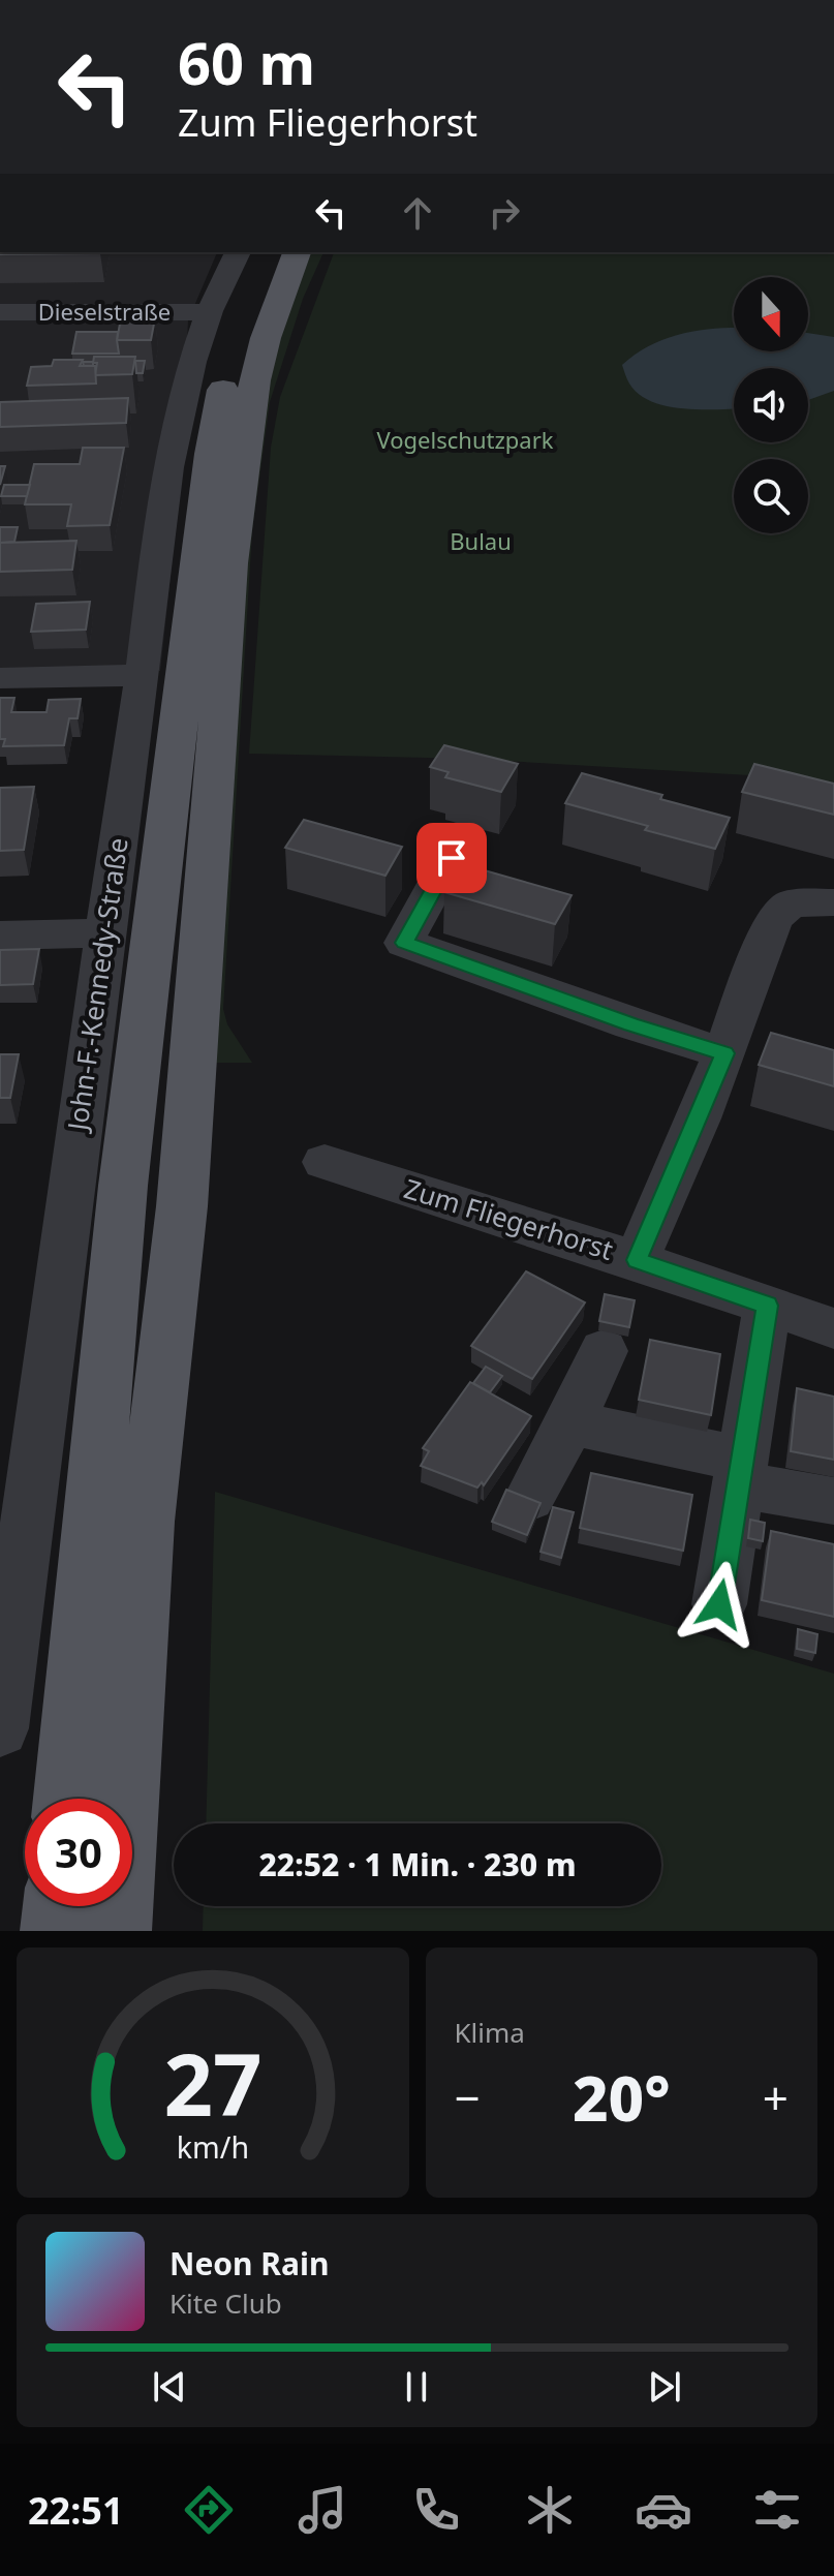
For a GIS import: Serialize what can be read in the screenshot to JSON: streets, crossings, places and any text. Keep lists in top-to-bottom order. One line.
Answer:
{"streets":{"street":["Dieselstraße","John-F.-Kennedy-Straße","Zum Fliegerhorst"]},"crossings":[["Dieselstraße","John-F.-Kennedy-Straße"]],"parks":["Vogelschutzpark","Bulau"],"north":"bottom","page":{"turn":["60 m","Zum Fliegerhorst"],"limit":"30","trip":"22:52 · 1 Min. · 230 m","tile":"Klima","heat":["−","20°","+"],"song":["Neon Rain","Kite Club"],"tabs":"22:51","gauge":["27","km/h"]}}
